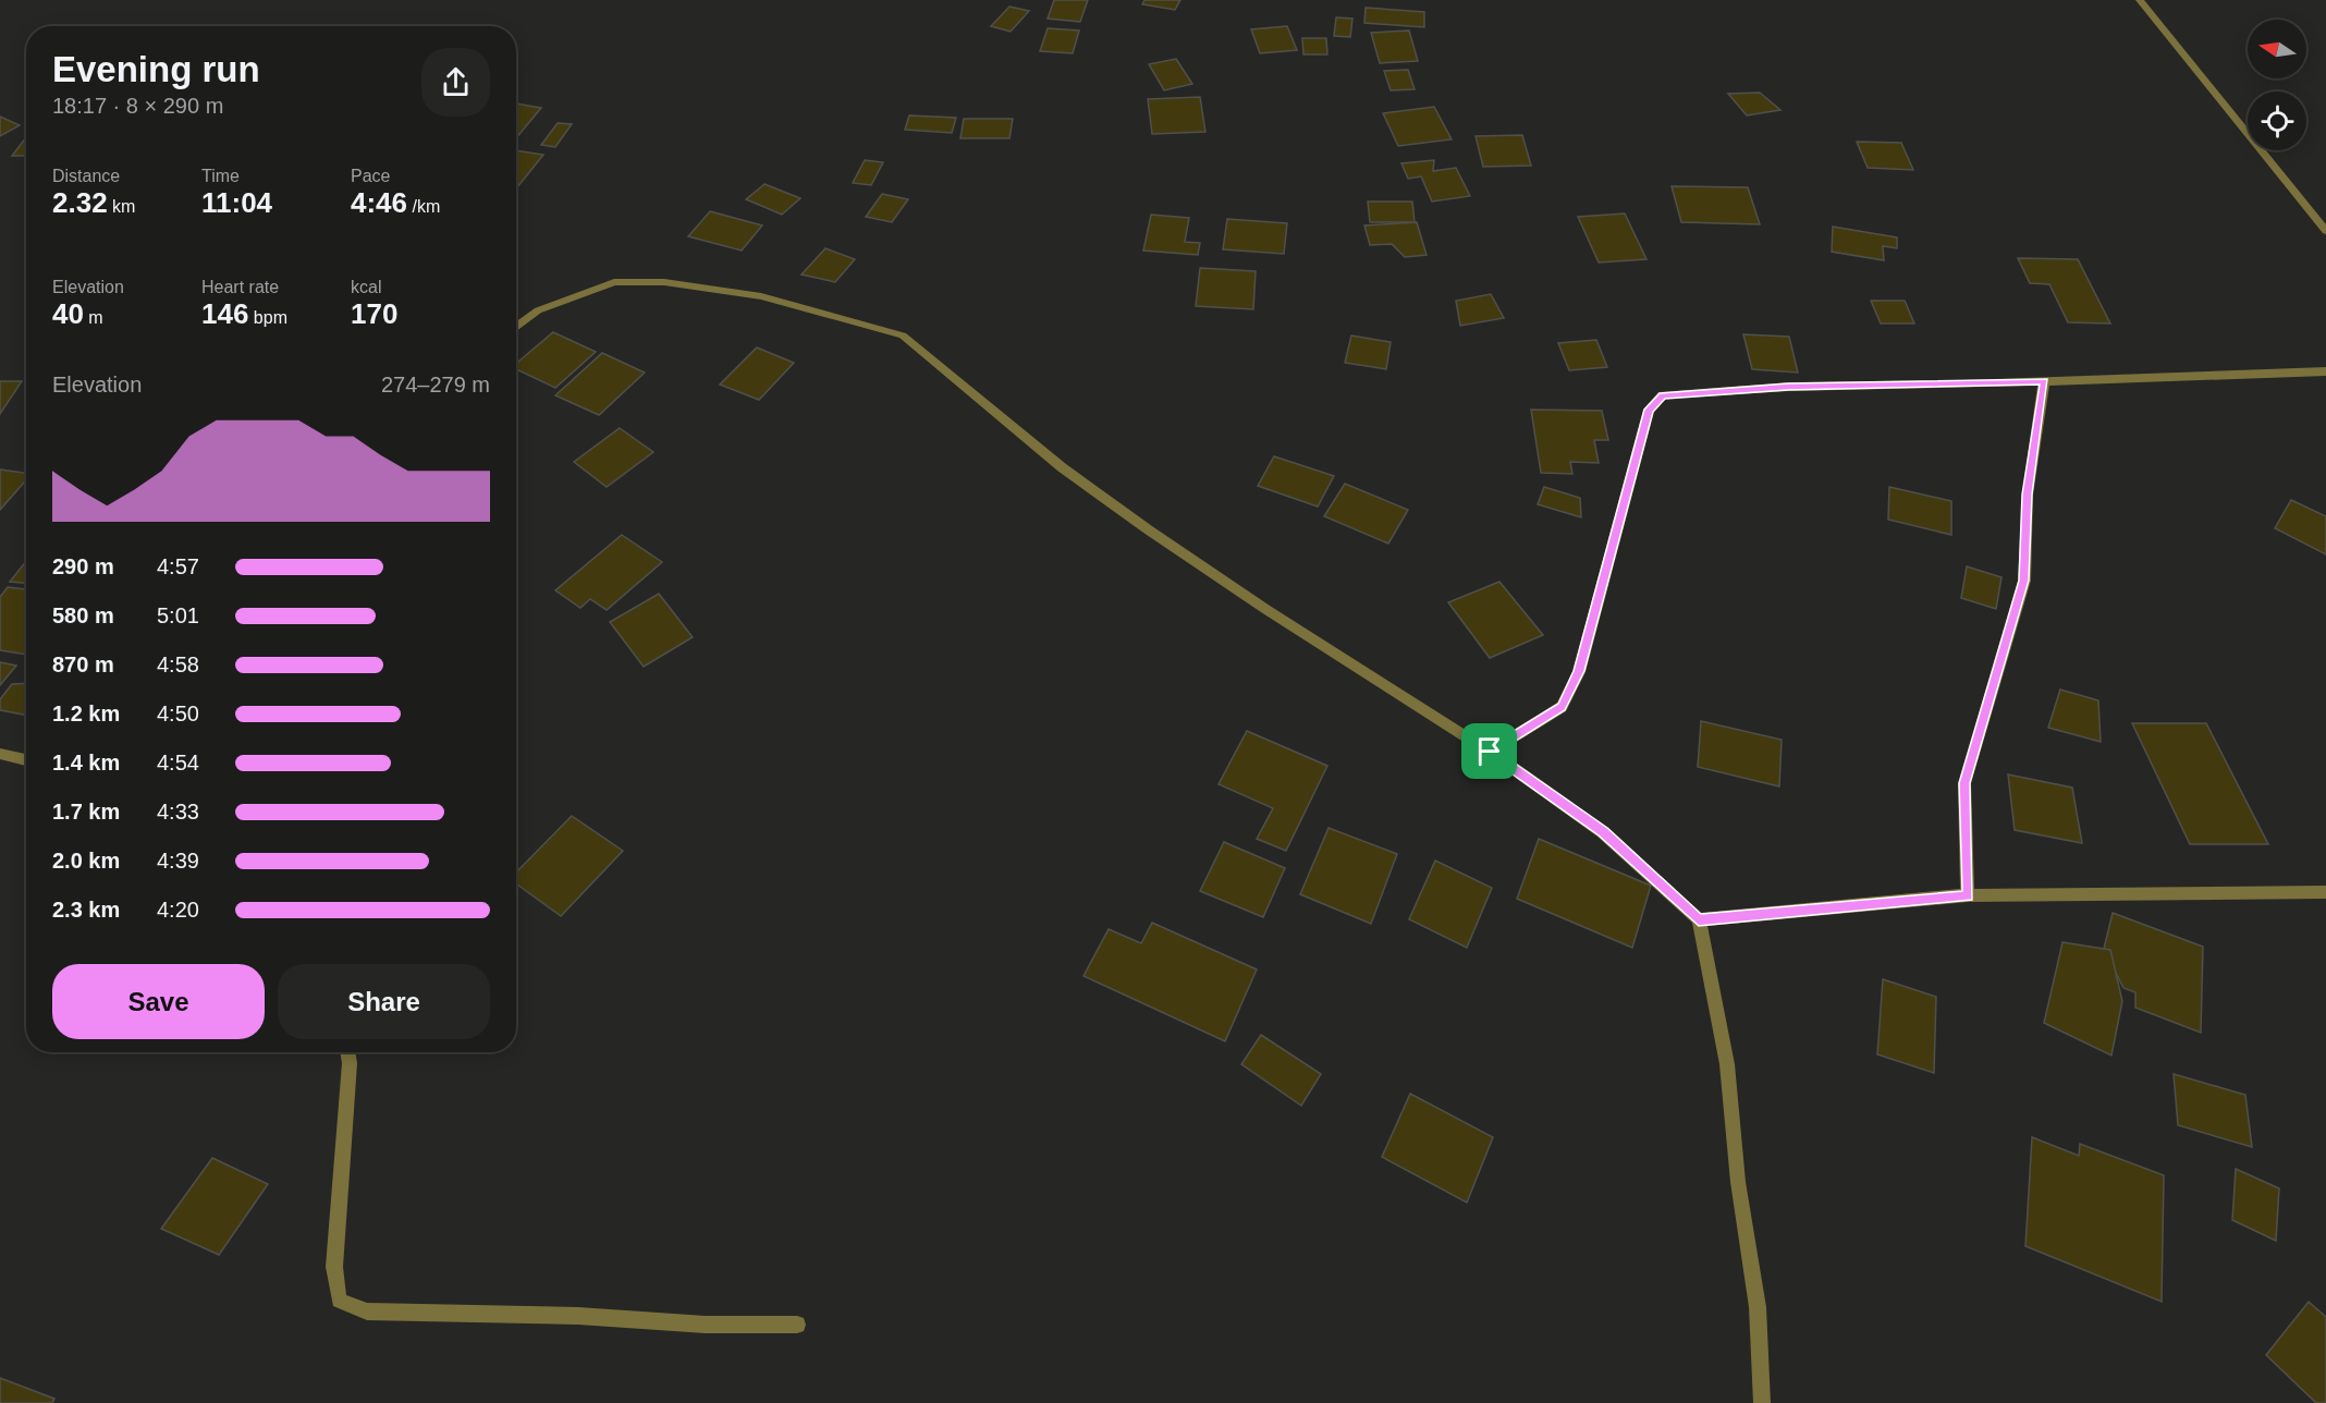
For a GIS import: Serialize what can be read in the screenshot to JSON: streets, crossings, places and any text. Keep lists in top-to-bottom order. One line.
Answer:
{"north":"left","page":{"heading":["Evening run","18:17 · 8 × 290 m"],"stats":[["Distance","2.32 km"],["Time","11:04"],["Pace","4:46 /km"],["Elevation","40 m"],["Heart rate","146 bpm"],["kcal","170"]],"chart":["Elevation","274–279 m"],"list":[{"name":"290 m","note":"4:57"},{"name":"580 m","note":"5:01"},{"name":"870 m","note":"4:58"},{"name":"1.2 km","note":"4:50"},{"name":"1.4 km","note":"4:54"},{"name":"1.7 km","note":"4:33"},{"name":"2.0 km","note":"4:39"},{"name":"2.3 km","note":"4:20"}],"buttons":["Save","Share"]}}
